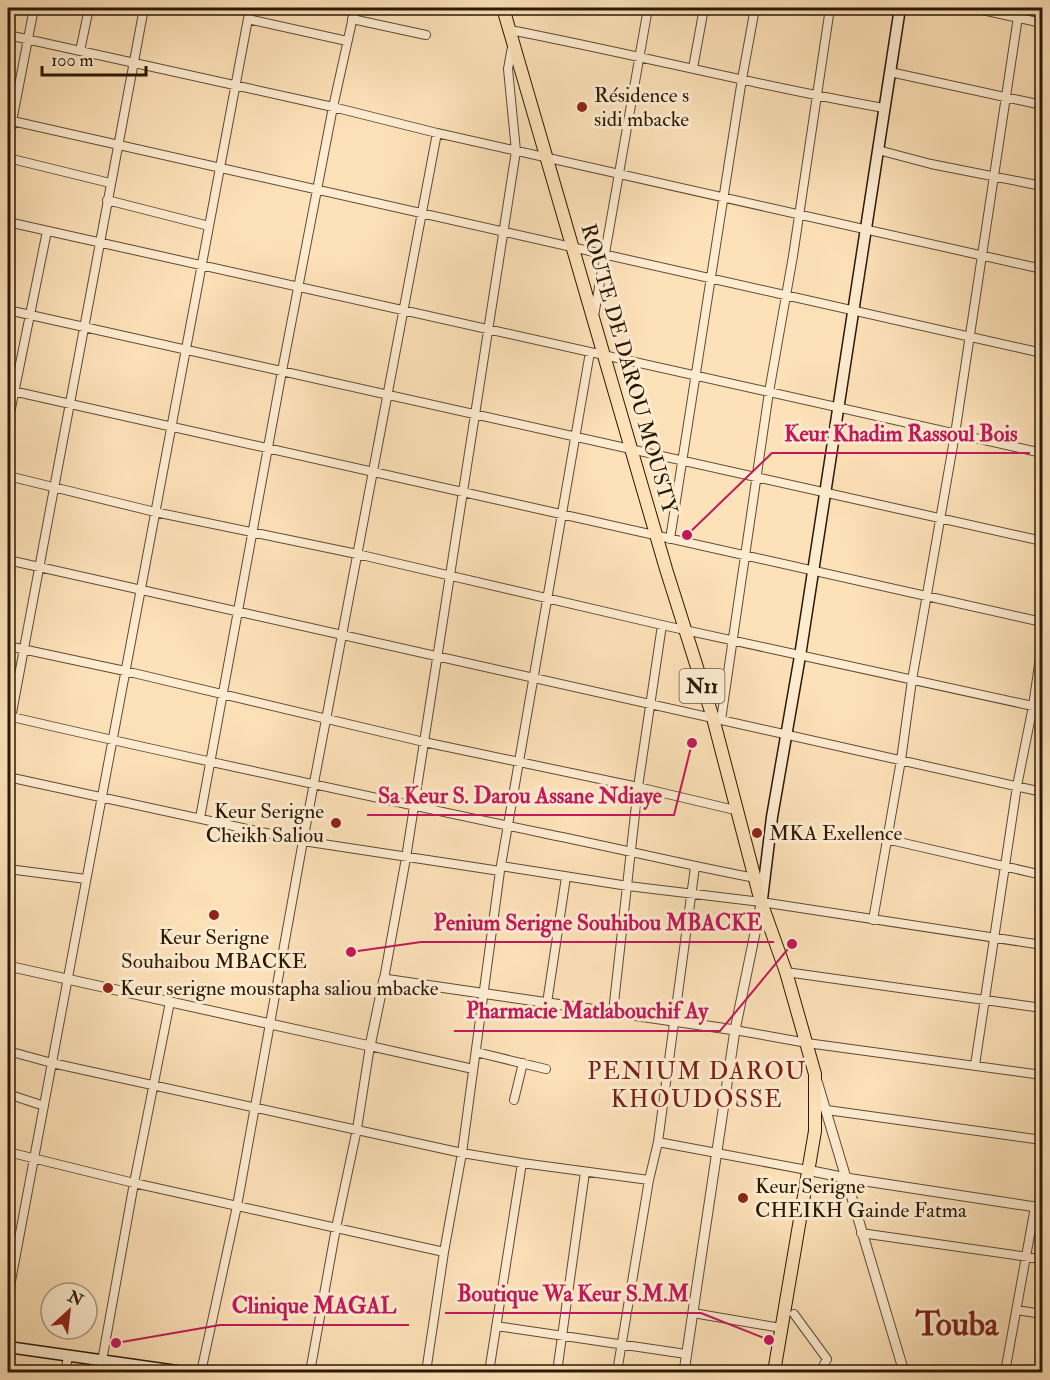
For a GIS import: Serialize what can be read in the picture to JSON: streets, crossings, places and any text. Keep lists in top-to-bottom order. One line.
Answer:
{"streets":{"main road":["ROUTE DE DAROU MOUSTY","N11"]},"districts":["PENIUM DAROU KHOUDOSSE","Touba"],"places":["Résidence s sidi mbacke","Keur Khadim Rassoul Bois","Sa Keur S. Darou Assane Ndiaye","Keur Serigne Cheikh Saliou","MKA Exellence","Keur Serigne Souhaibou MBACKE","Pharmacie Matlabouchif Ay","Penium Serigne Souhibou MBACKE","Keur serigne moustapha saliou mbacke","Keur Serigne CHEIKH Gainde Fatma","Boutique Wa Keur S.M.M","Clinique MAGAL"],"scale_bar":"100 m","north":"top right"}
